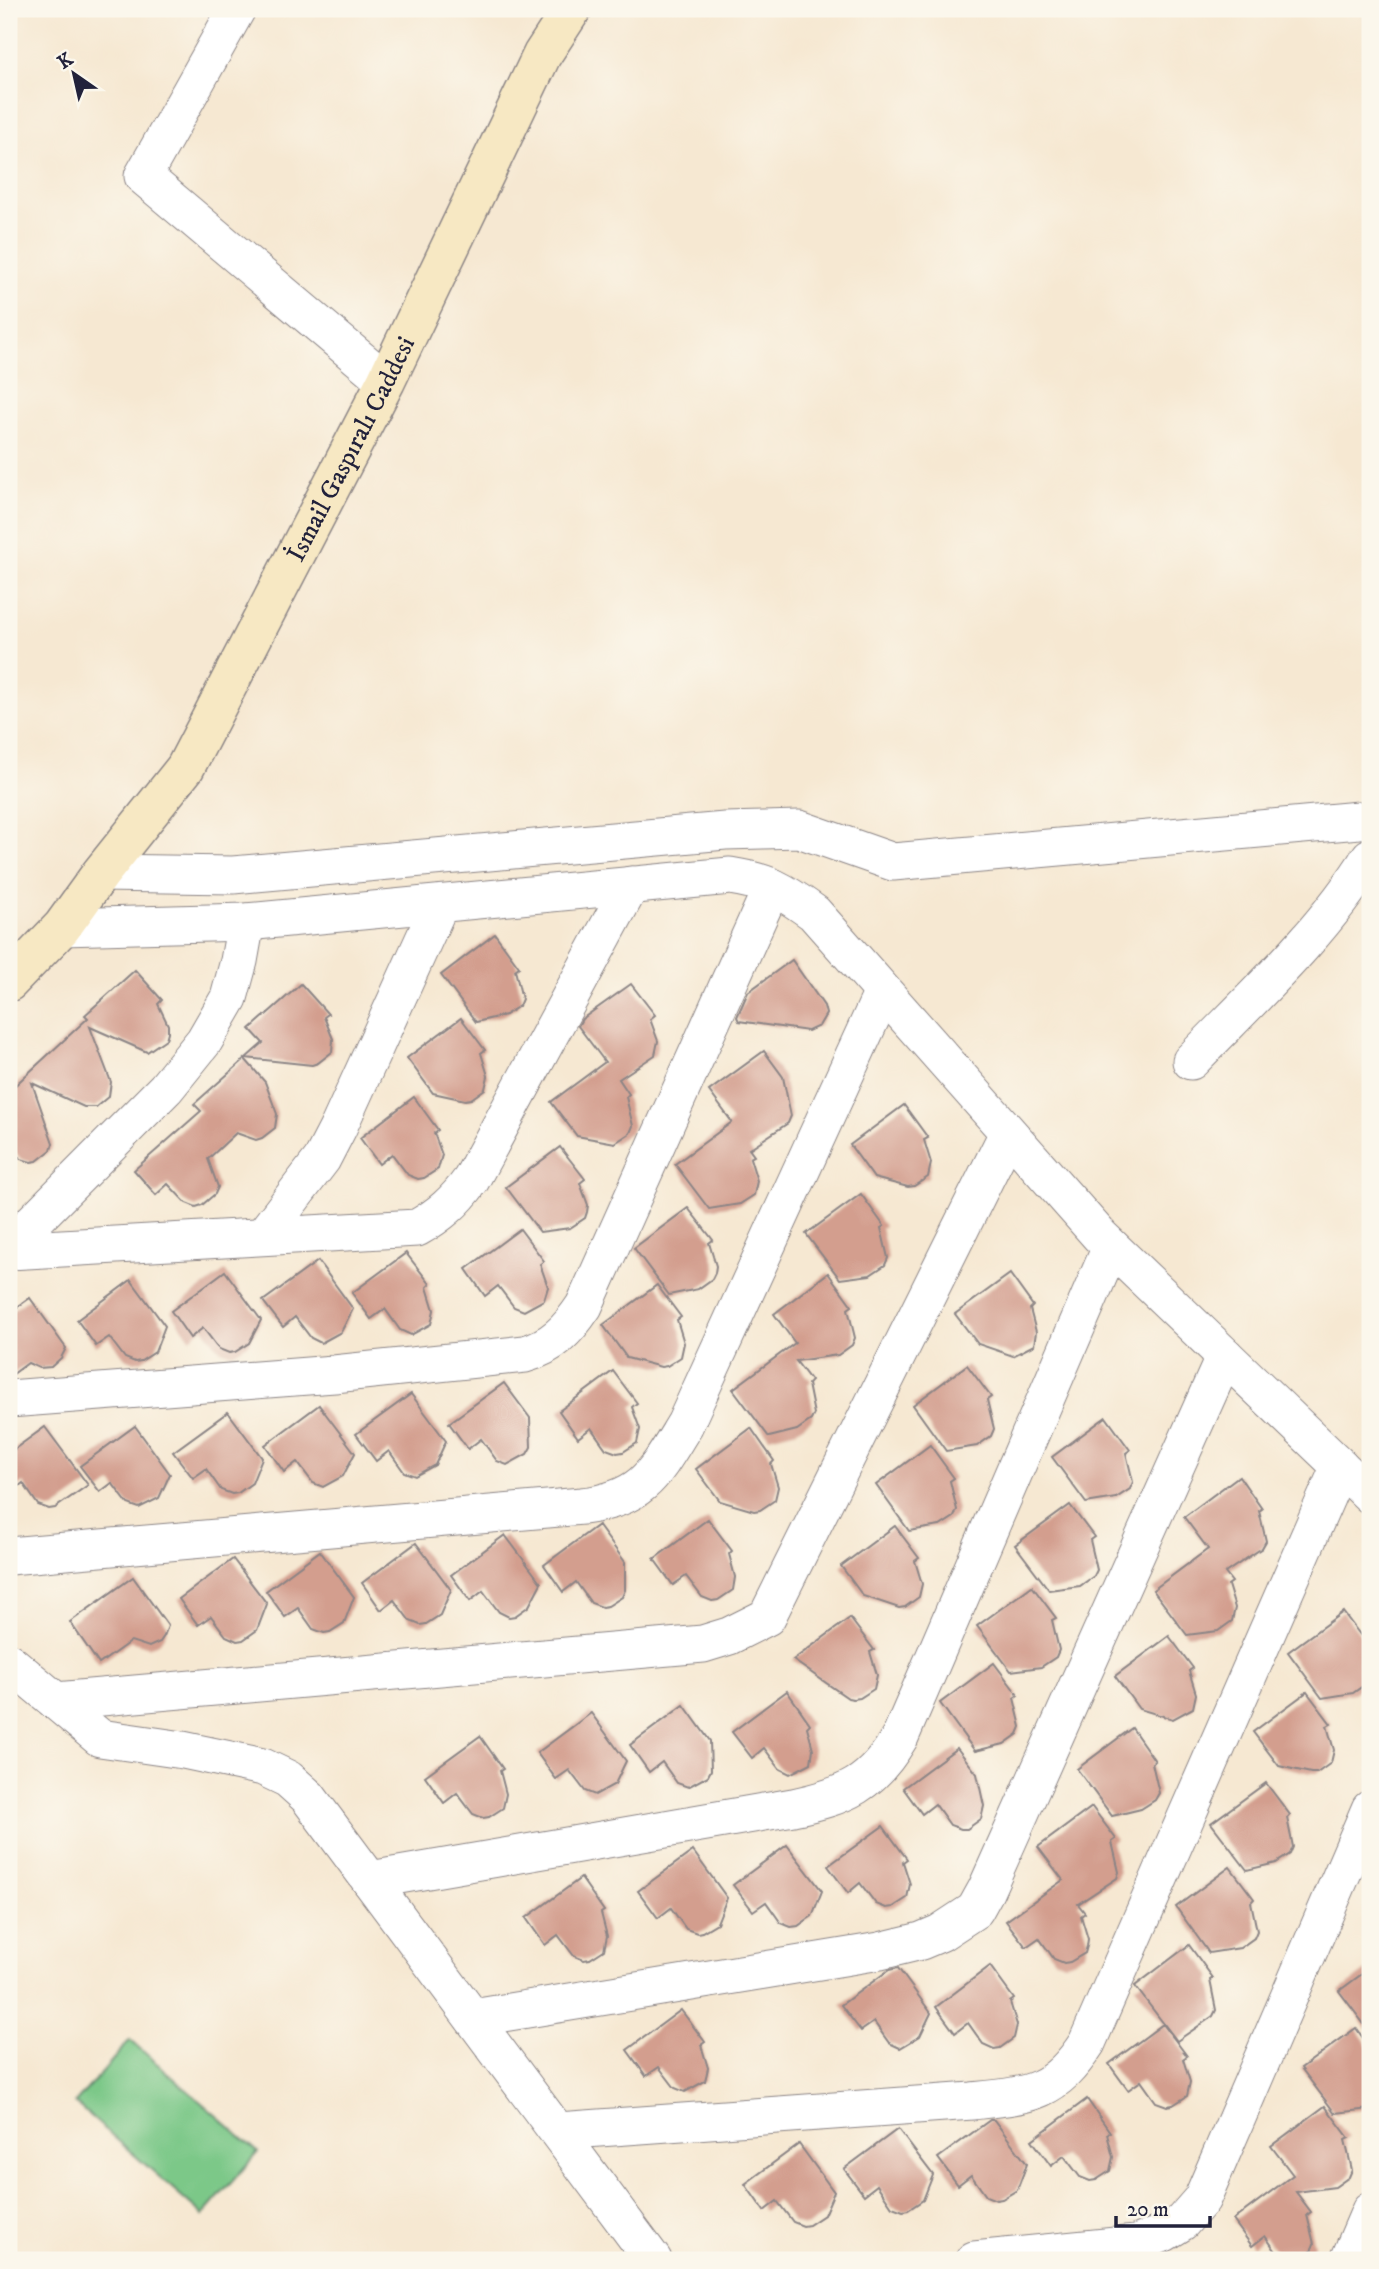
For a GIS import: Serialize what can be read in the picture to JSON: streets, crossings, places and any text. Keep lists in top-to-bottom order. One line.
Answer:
{"streets":{"main road":["İsmail Gaspıralı Caddesi"]},"scale_bar":"20 m","north":"top left"}
